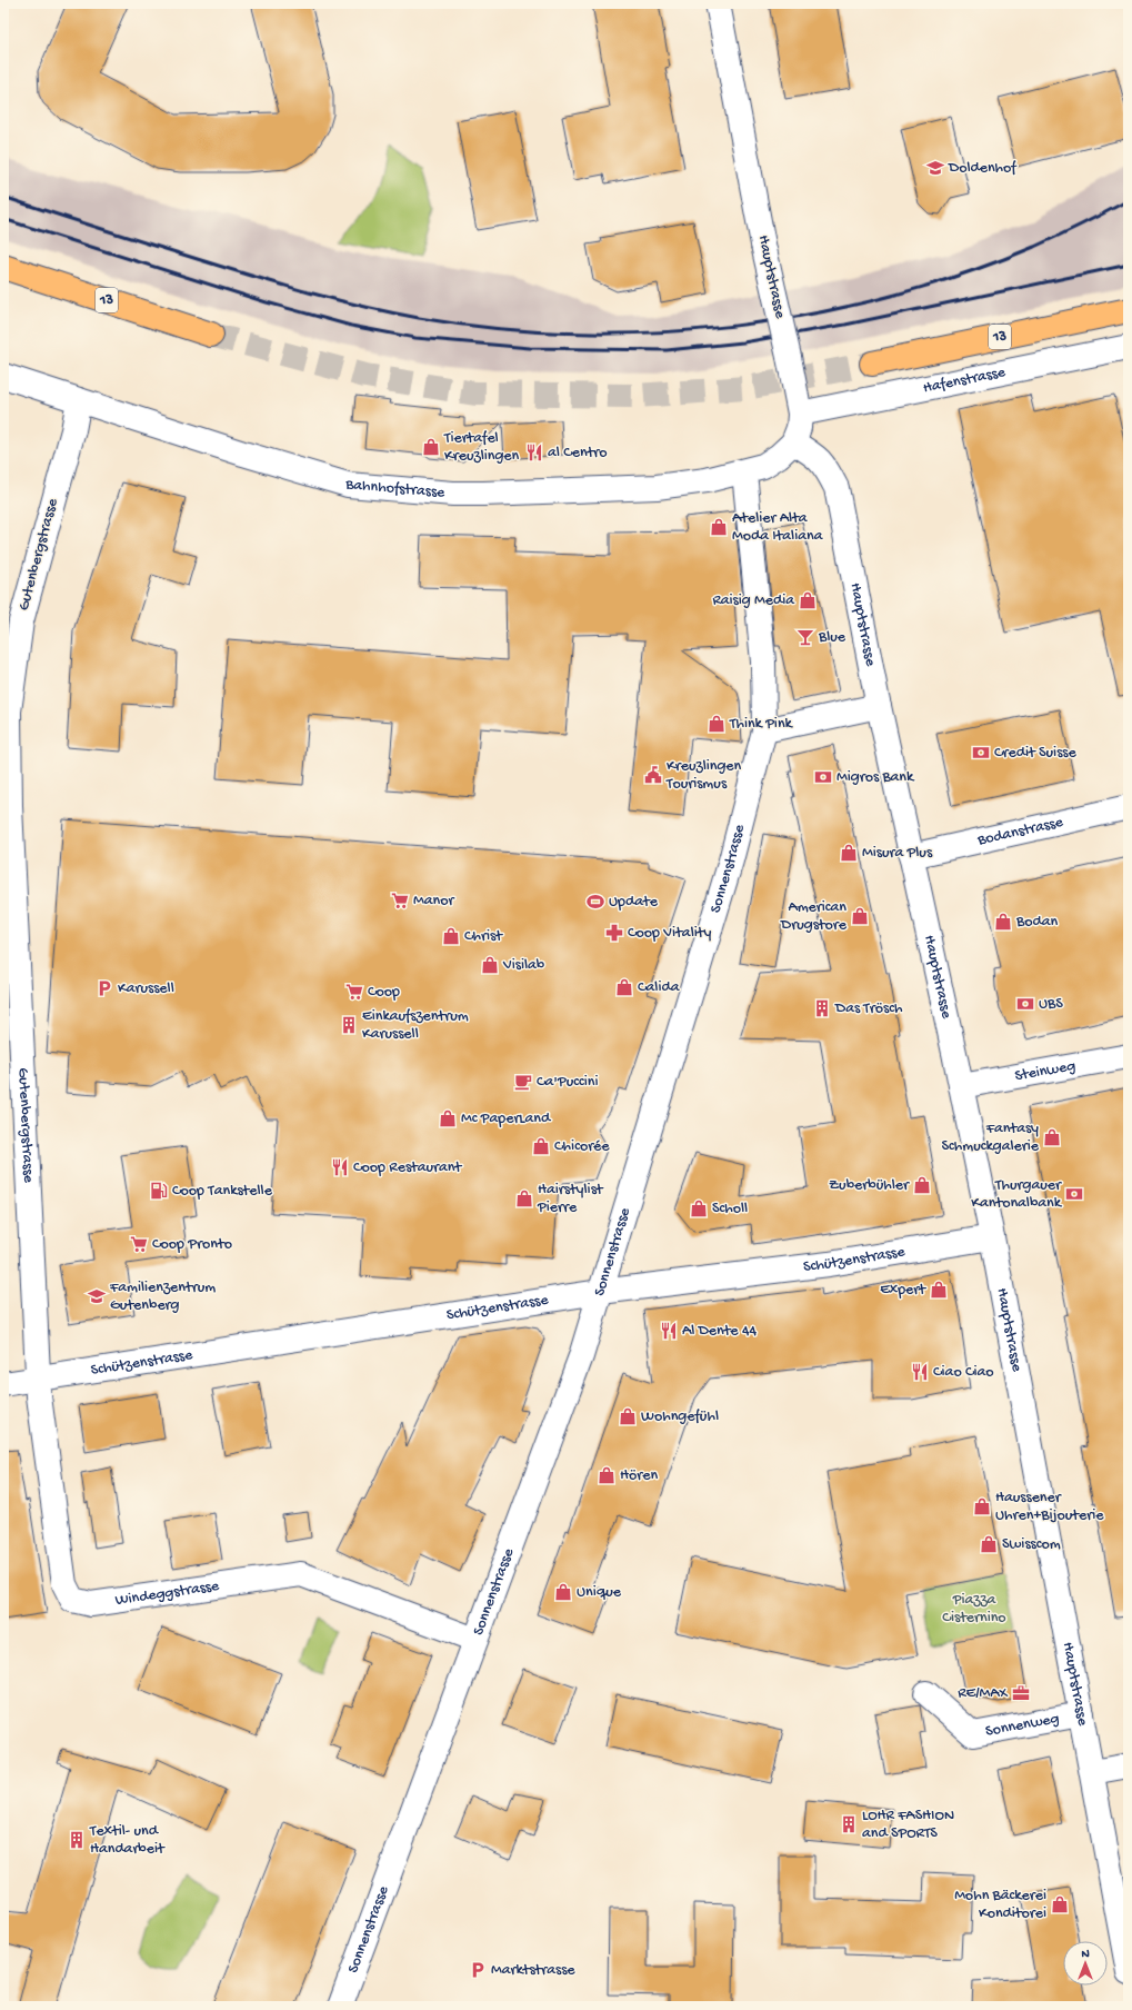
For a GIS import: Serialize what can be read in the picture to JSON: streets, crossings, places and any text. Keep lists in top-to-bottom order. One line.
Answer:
{"streets":{"main road":["13"],"street":["Hauptstrasse","Hafenstrasse","Bahnhofstrasse","Gutenbergstrasse","Bodanstrasse","Sonnenstrasse","Steinweg","Schützenstrasse","Windeggstrasse","Sonnenweg"]},"crossings":[["Hauptstrasse","Hafenstrasse"],["Hauptstrasse","Bahnhofstrasse"],["Hauptstrasse","Bodanstrasse"],["Hauptstrasse","Steinweg"],["Hauptstrasse","Schützenstrasse"],["Hauptstrasse","Sonnenweg"],["Bahnhofstrasse","Gutenbergstrasse"],["Bahnhofstrasse","Sonnenstrasse"],["Gutenbergstrasse","Schützenstrasse"],["Gutenbergstrasse","Windeggstrasse"],["Sonnenstrasse","Schützenstrasse"],["Sonnenstrasse","Windeggstrasse"],["Schützenstrasse","Windeggstrasse"]],"parks":["Piazza Cisternino"],"places":{"school or university":["Doldenhof","Familienzentrum Gutenberg"],"shop":["Tiertafel Kreuzlingen","Atelier Alta Moda Italiana","Raisig Media","Think Pink","Misura Plus","American Drugstore","Bodan","Christ","Visilab","Calida","Mc PaperLand","Fantasy Schmuckgalerie","Chicorée","Zuberbühler","Hairstylist Pierre","Scholl","Expert","Wohngefühl","Hören","Haussener Uhren+Bijouterie","Swisscom","Unique","Mohn Bäckerei Konditorei"],"restaurant":["al Centro","Coop Restaurant","Al Dente 44","Ciao Ciao"],"bar":["Blue"],"bank":["Credit Suisse","Migros Bank","UBS","Thurgauer Kantonalbank"],"public building":["Kreuzlingen Tourismus"],"supermarket":["Manor","Coop","Coop Pronto"],"sports":["Update"],"pharmacy":["Coop Vitality"],"parking":["Karussell","Marktstrasse"],"building":["Das Trösch","Einkaufszentrum Karussell","LOHR FASHION and SPORTS","Textil- und Handarbeit"],"cafe":["Ca'Puccini"],"fuel station":["Coop Tankstelle"],"office":["RE/MAX"]},"north":"top"}
